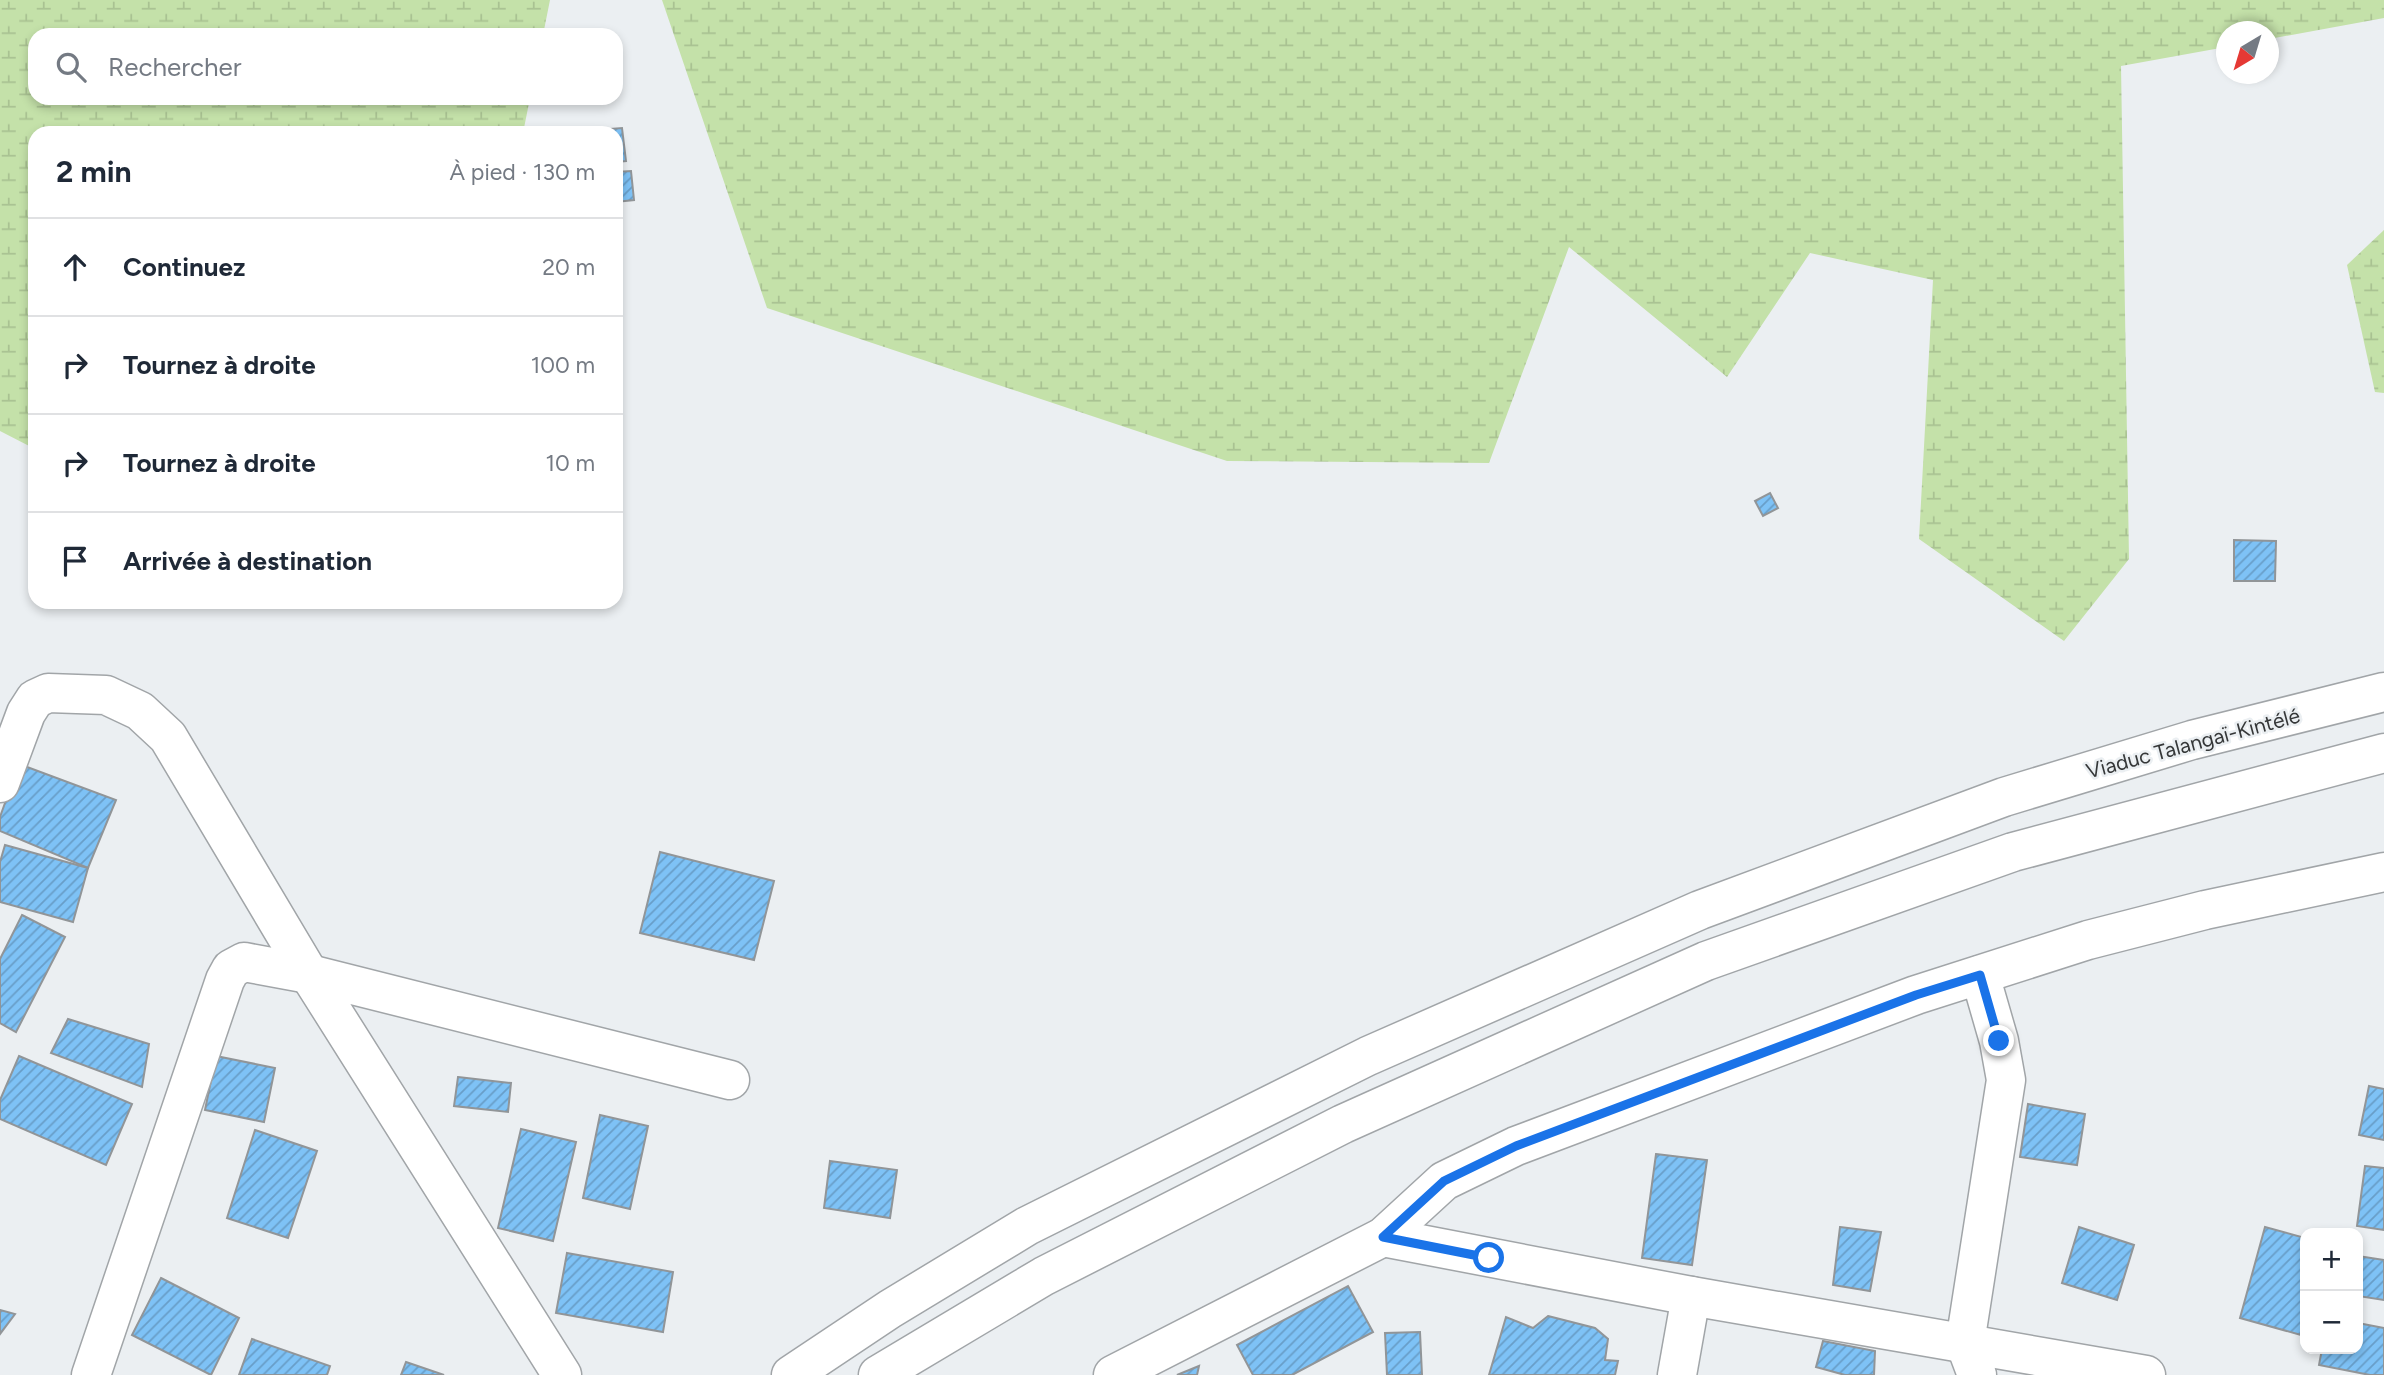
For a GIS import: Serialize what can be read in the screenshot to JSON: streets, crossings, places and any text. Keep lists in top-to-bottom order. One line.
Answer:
{"streets":{"main road":["Viaduc Talangaï-Kintélé"]},"north":"bottom left","page":{"search":"Rechercher","heading":["2 min","À pied · 130 m"],"list":[["Continuez","20 m"],["Tournez à droite","100 m"],["Tournez à droite","10 m"],"Arrivée à destination"],"map_buttons":["+","−"]}}
